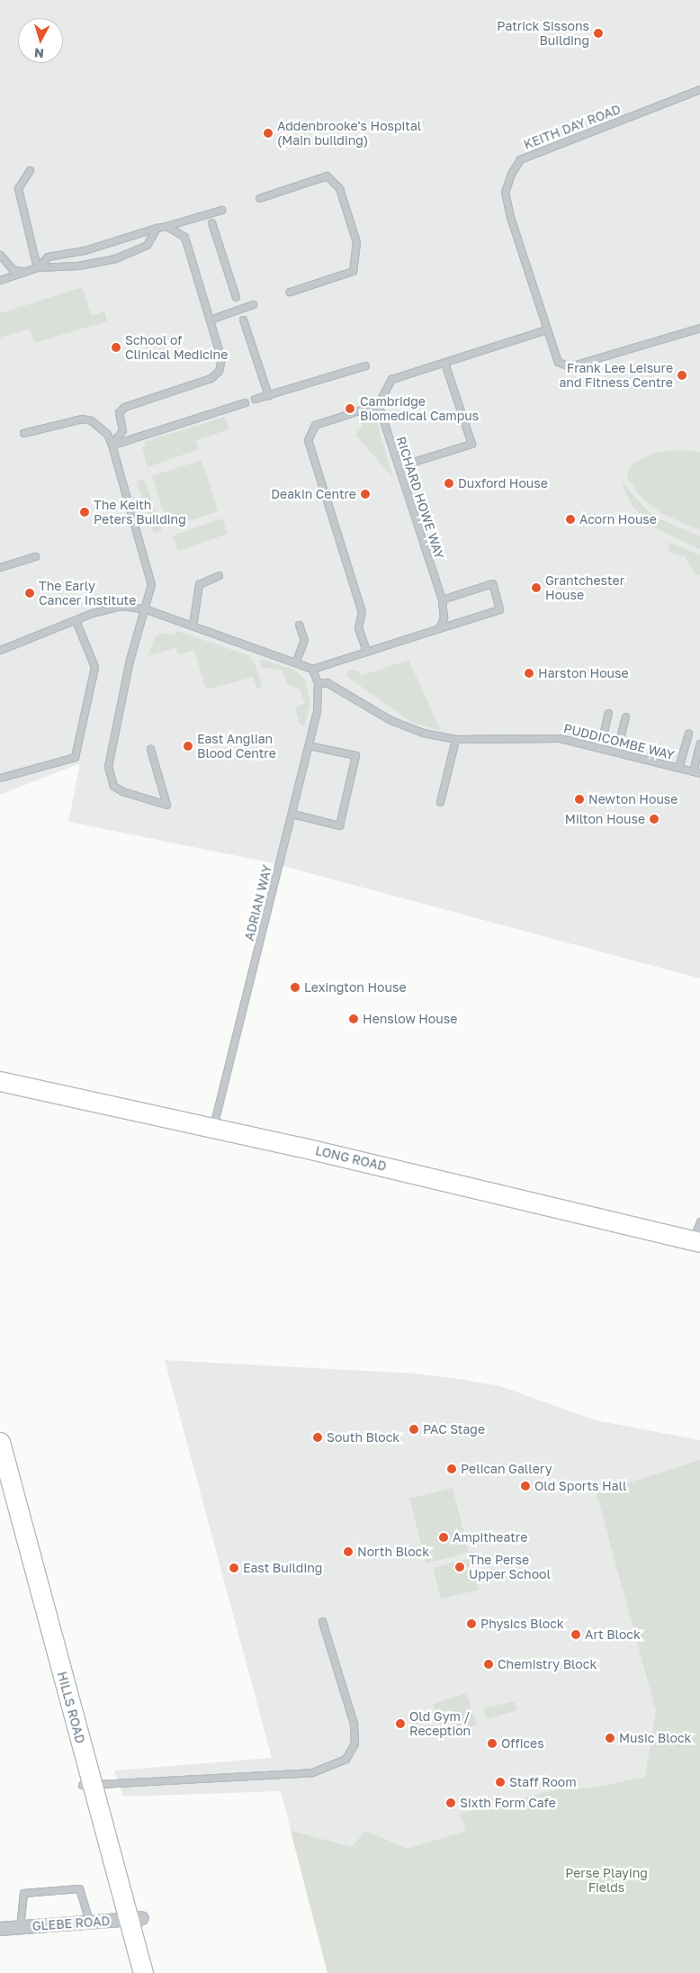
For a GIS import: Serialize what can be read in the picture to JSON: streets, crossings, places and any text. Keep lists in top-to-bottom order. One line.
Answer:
{"streets":{"main road":["LONG ROAD","HILLS ROAD"],"street":["GLEBE ROAD"],"lane":["KEITH DAY ROAD","RICHARD HOWE WAY","PUDDICOMBE WAY","ADRIAN WAY"]},"crossings":[["PUDDICOMBE WAY","ADRIAN WAY"],["ADRIAN WAY","LONG ROAD"],["HILLS ROAD","GLEBE ROAD"]],"parks":["Perse Playing Fields"],"places":["Patrick Sissons Building","Addenbrooke's Hospital (Main building)","School of Clinical Medicine","Frank Lee Leisure and Fitness Centre","Cambridge Biomedical Campus","Duxford House","Deakin Centre","The Keith Peters Building","Acorn House","Grantchester House","The Early Cancer Institute","Harston House","East Anglian Blood Centre","Newton House","Milton House","Lexington House","Henslow House","PAC Stage","South Block","Pelican Gallery","Old Sports Hall","Ampitheatre","North Block","The Perse Upper School","East Building","Physics Block","Art Block","Chemistry Block","Old Gym / Reception","Music Block","Offices","Staff Room","Sixth Form Cafe"],"north":"bottom"}
